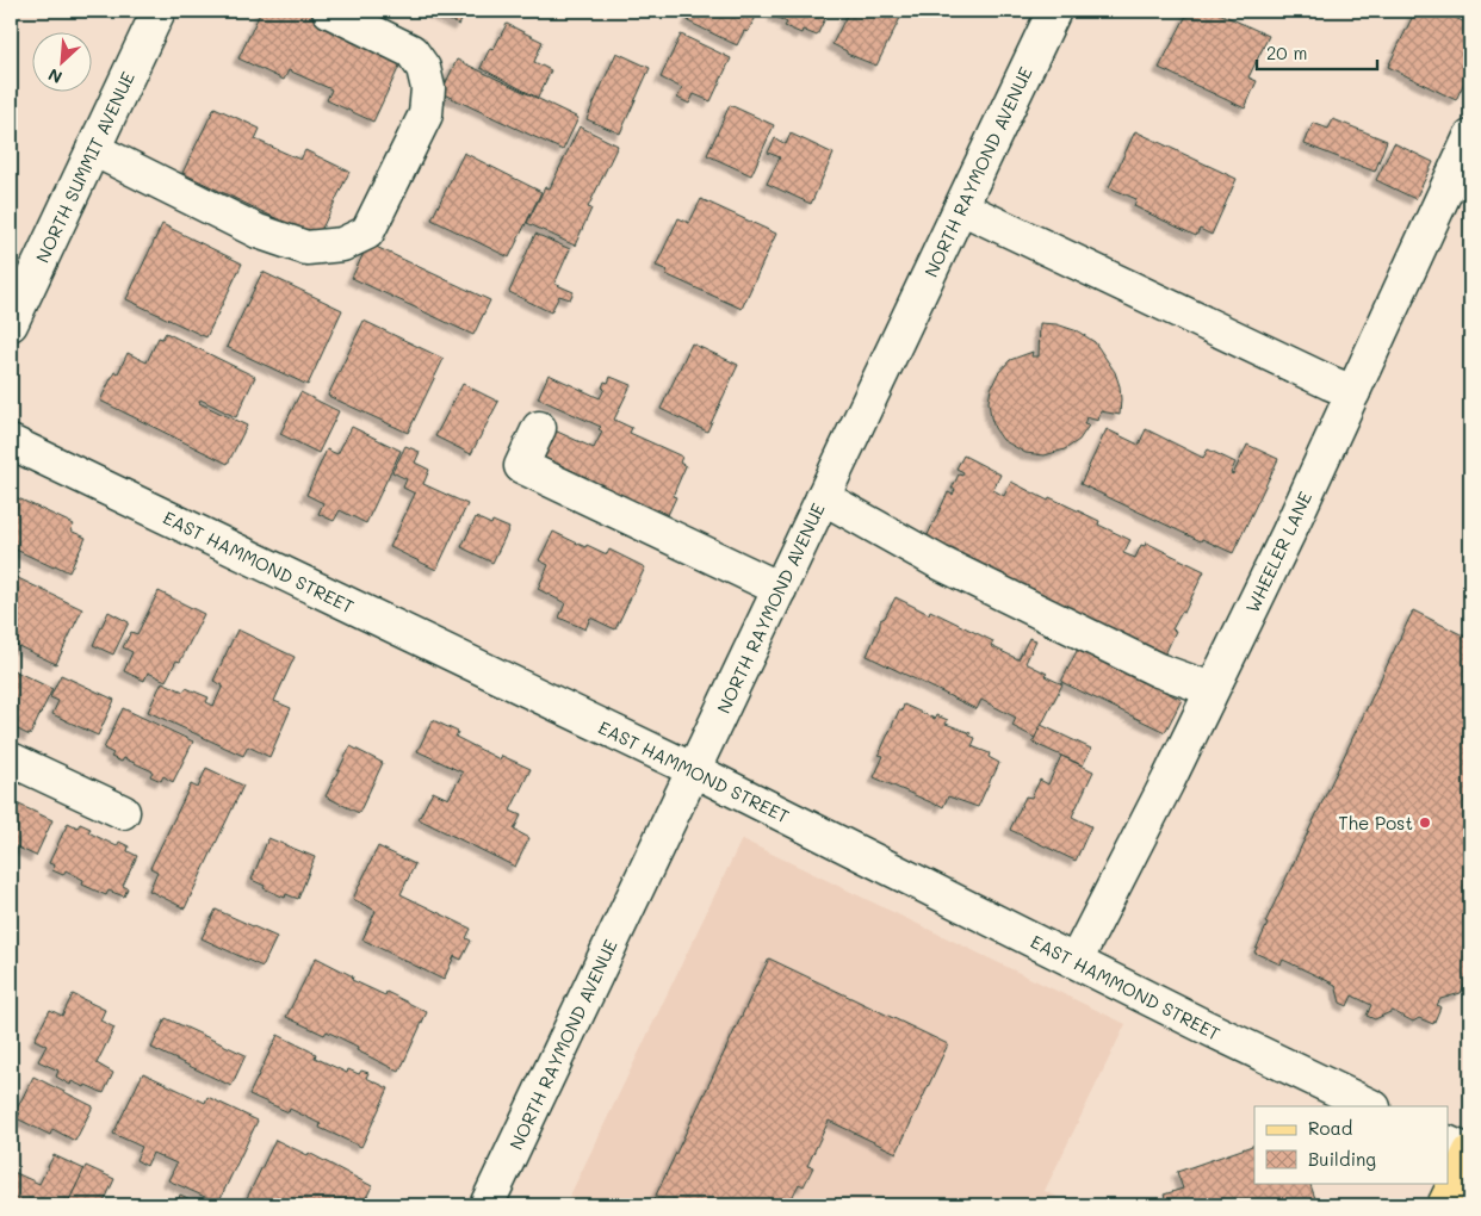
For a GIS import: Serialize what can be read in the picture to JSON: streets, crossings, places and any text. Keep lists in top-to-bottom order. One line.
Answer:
{"streets":{"street":["NORTH SUMMIT AVENUE","NORTH RAYMOND AVENUE","WHEELER LANE","EAST HAMMOND STREET"]},"crossings":[["NORTH RAYMOND AVENUE","EAST HAMMOND STREET"],["WHEELER LANE","EAST HAMMOND STREET"]],"places":["The Post"],"legend":["Road","Building"],"scale_bar":"20 m","north":"bottom left"}
